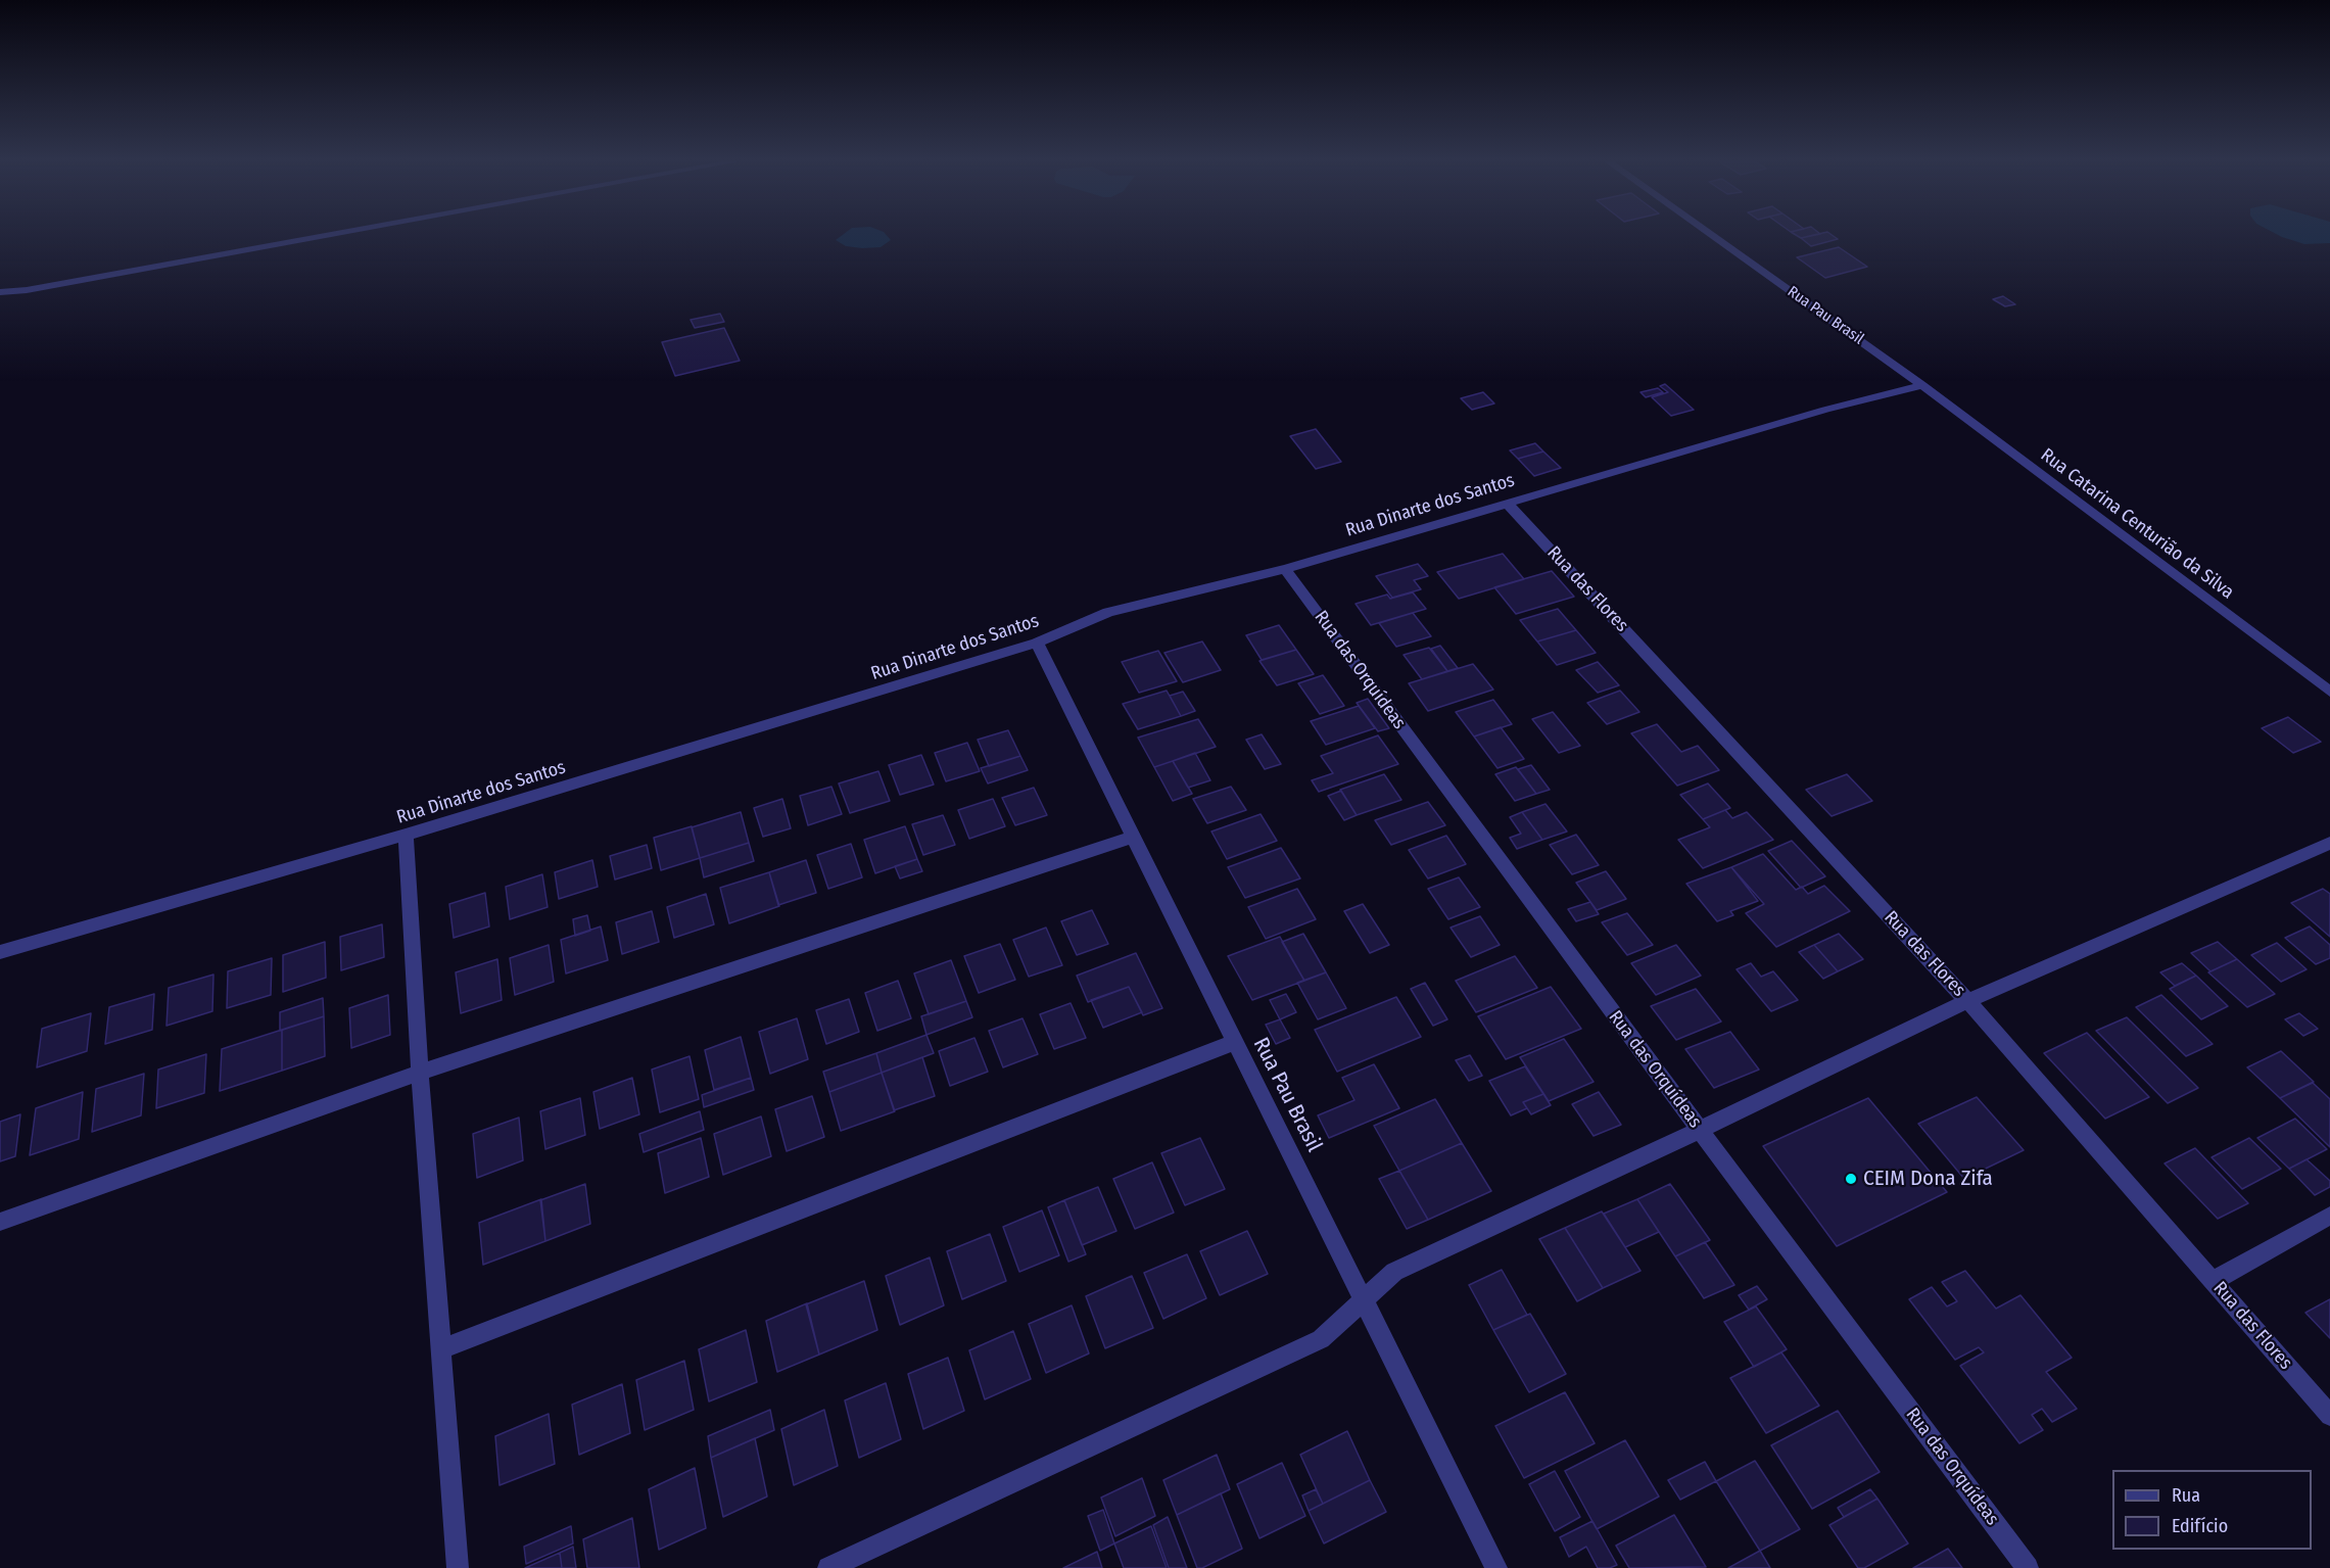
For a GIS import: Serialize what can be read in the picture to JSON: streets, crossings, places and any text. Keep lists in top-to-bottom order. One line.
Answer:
{"streets":{"street":["Rua Pau Brasil","Rua Dinarte dos Santos","Rua Catarina Centurião da Silva","Rua das Flores","Rua das Orquídeas"]},"crossings":[["Rua Pau Brasil","Rua Dinarte dos Santos"],["Rua Pau Brasil","Rua Catarina Centurião da Silva"],["Rua Dinarte dos Santos","Rua Catarina Centurião da Silva"],["Rua Dinarte dos Santos","Rua das Flores"],["Rua Dinarte dos Santos","Rua das Orquídeas"]],"places":["CEIM Dona Zifa"],"legend":["Rua","Edifício"]}
